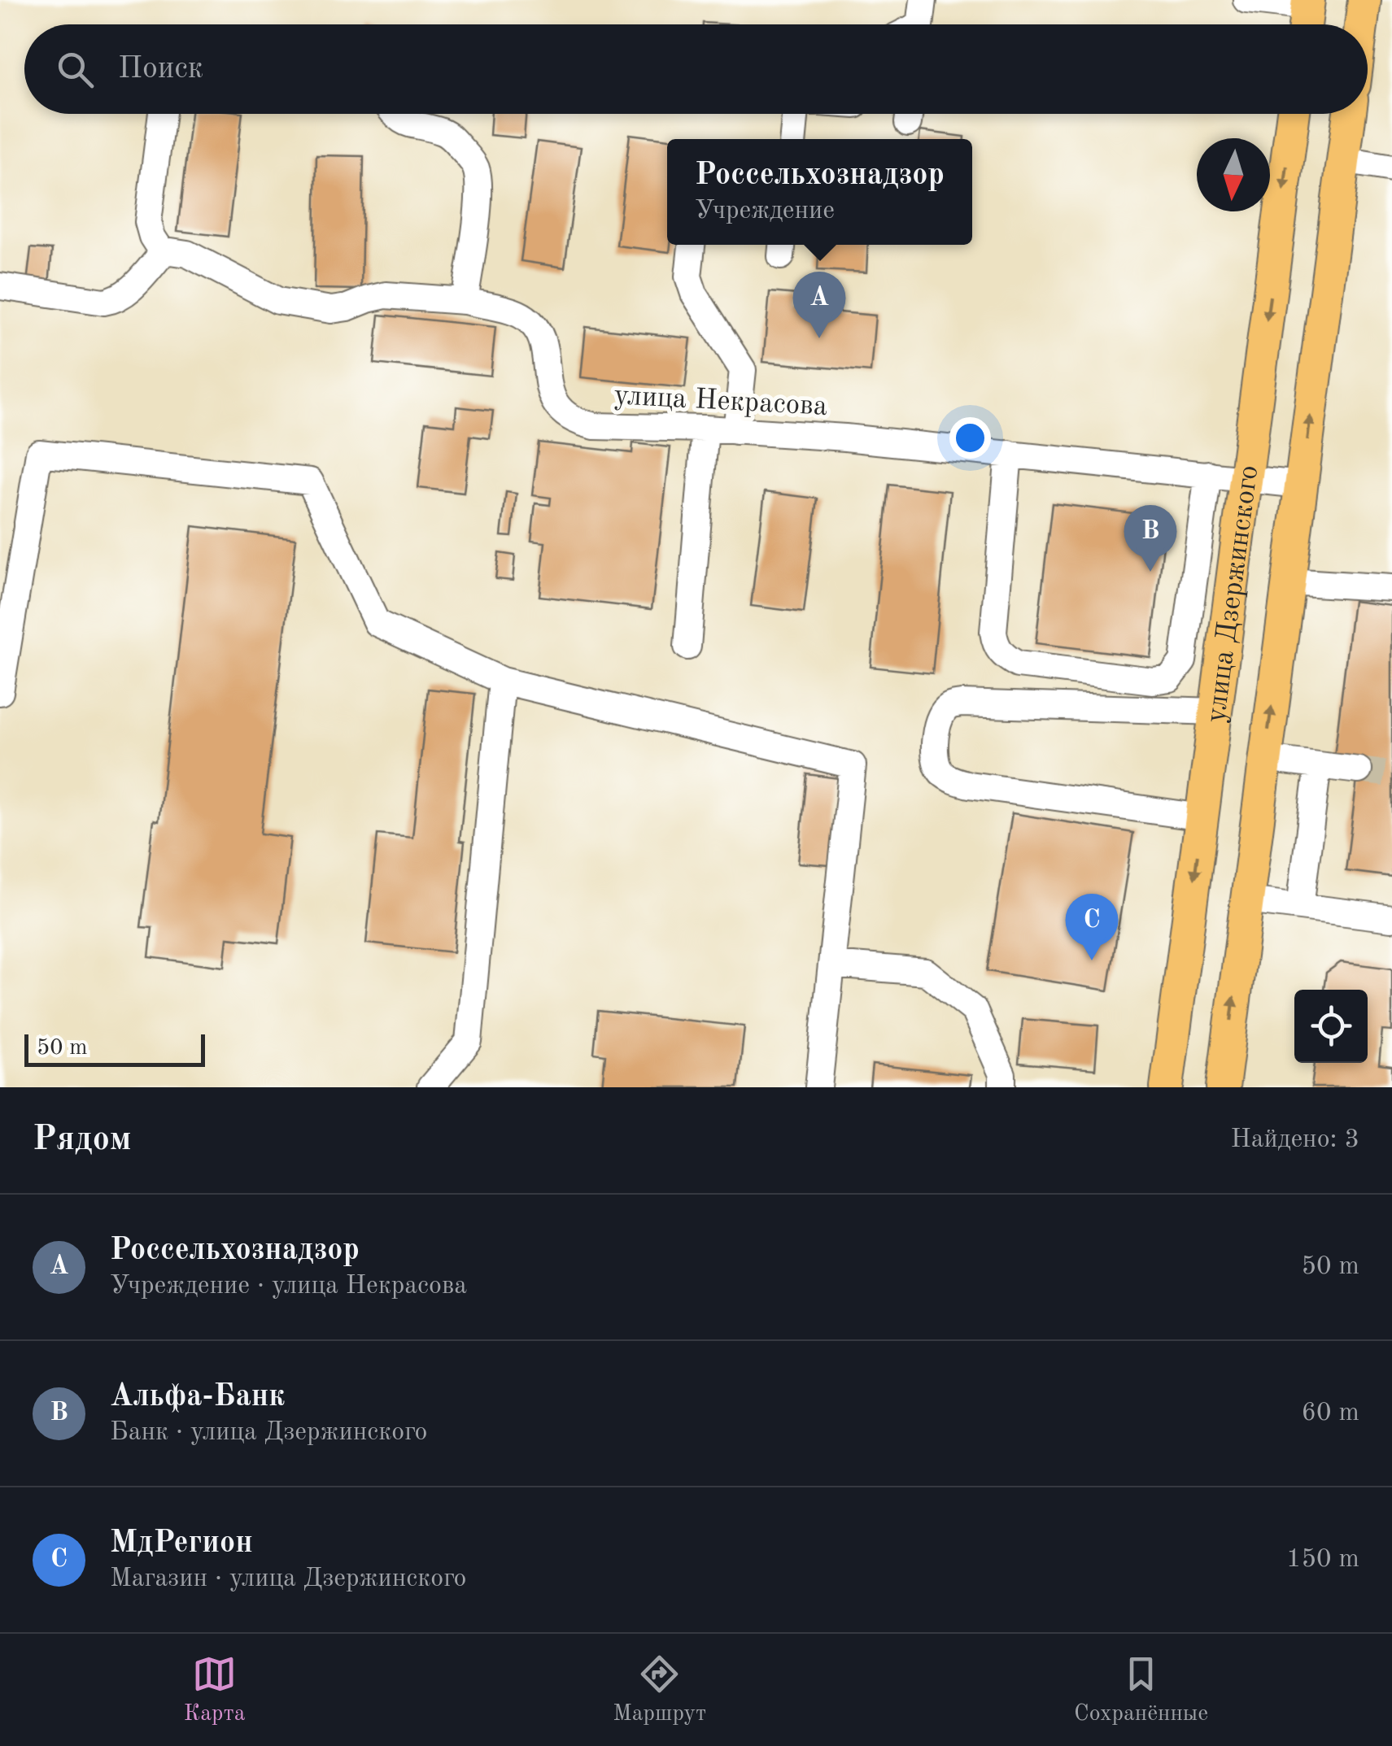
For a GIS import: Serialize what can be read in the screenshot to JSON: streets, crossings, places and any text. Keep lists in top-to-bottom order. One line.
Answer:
{"streets":{"main road":["улица Дзержинского"],"street":["улица Некрасова"]},"crossings":[["улица Некрасова","улица Дзержинского"]],"scale_bar":"50 m","north":"bottom","page":{"search":"Поиск","popup":["Россельхознадзор","Учреждение"],"pins":["A","B","C"],"scale":"50 m","heading":["Рядом","Найдено: 3"],"list":[{"mark":"A","name":"Россельхознадзор","note":"Учреждение · улица Некрасова","value":"50 m"},{"mark":"B","name":"Альфа-Банк","note":"Банк · улица Дзержинского","value":"60 m"},{"mark":"C","name":"МдРегион","note":"Магазин · улица Дзержинского","value":"150 m"}],"nav":["Карта","Маршрут","Сохранённые"]}}
